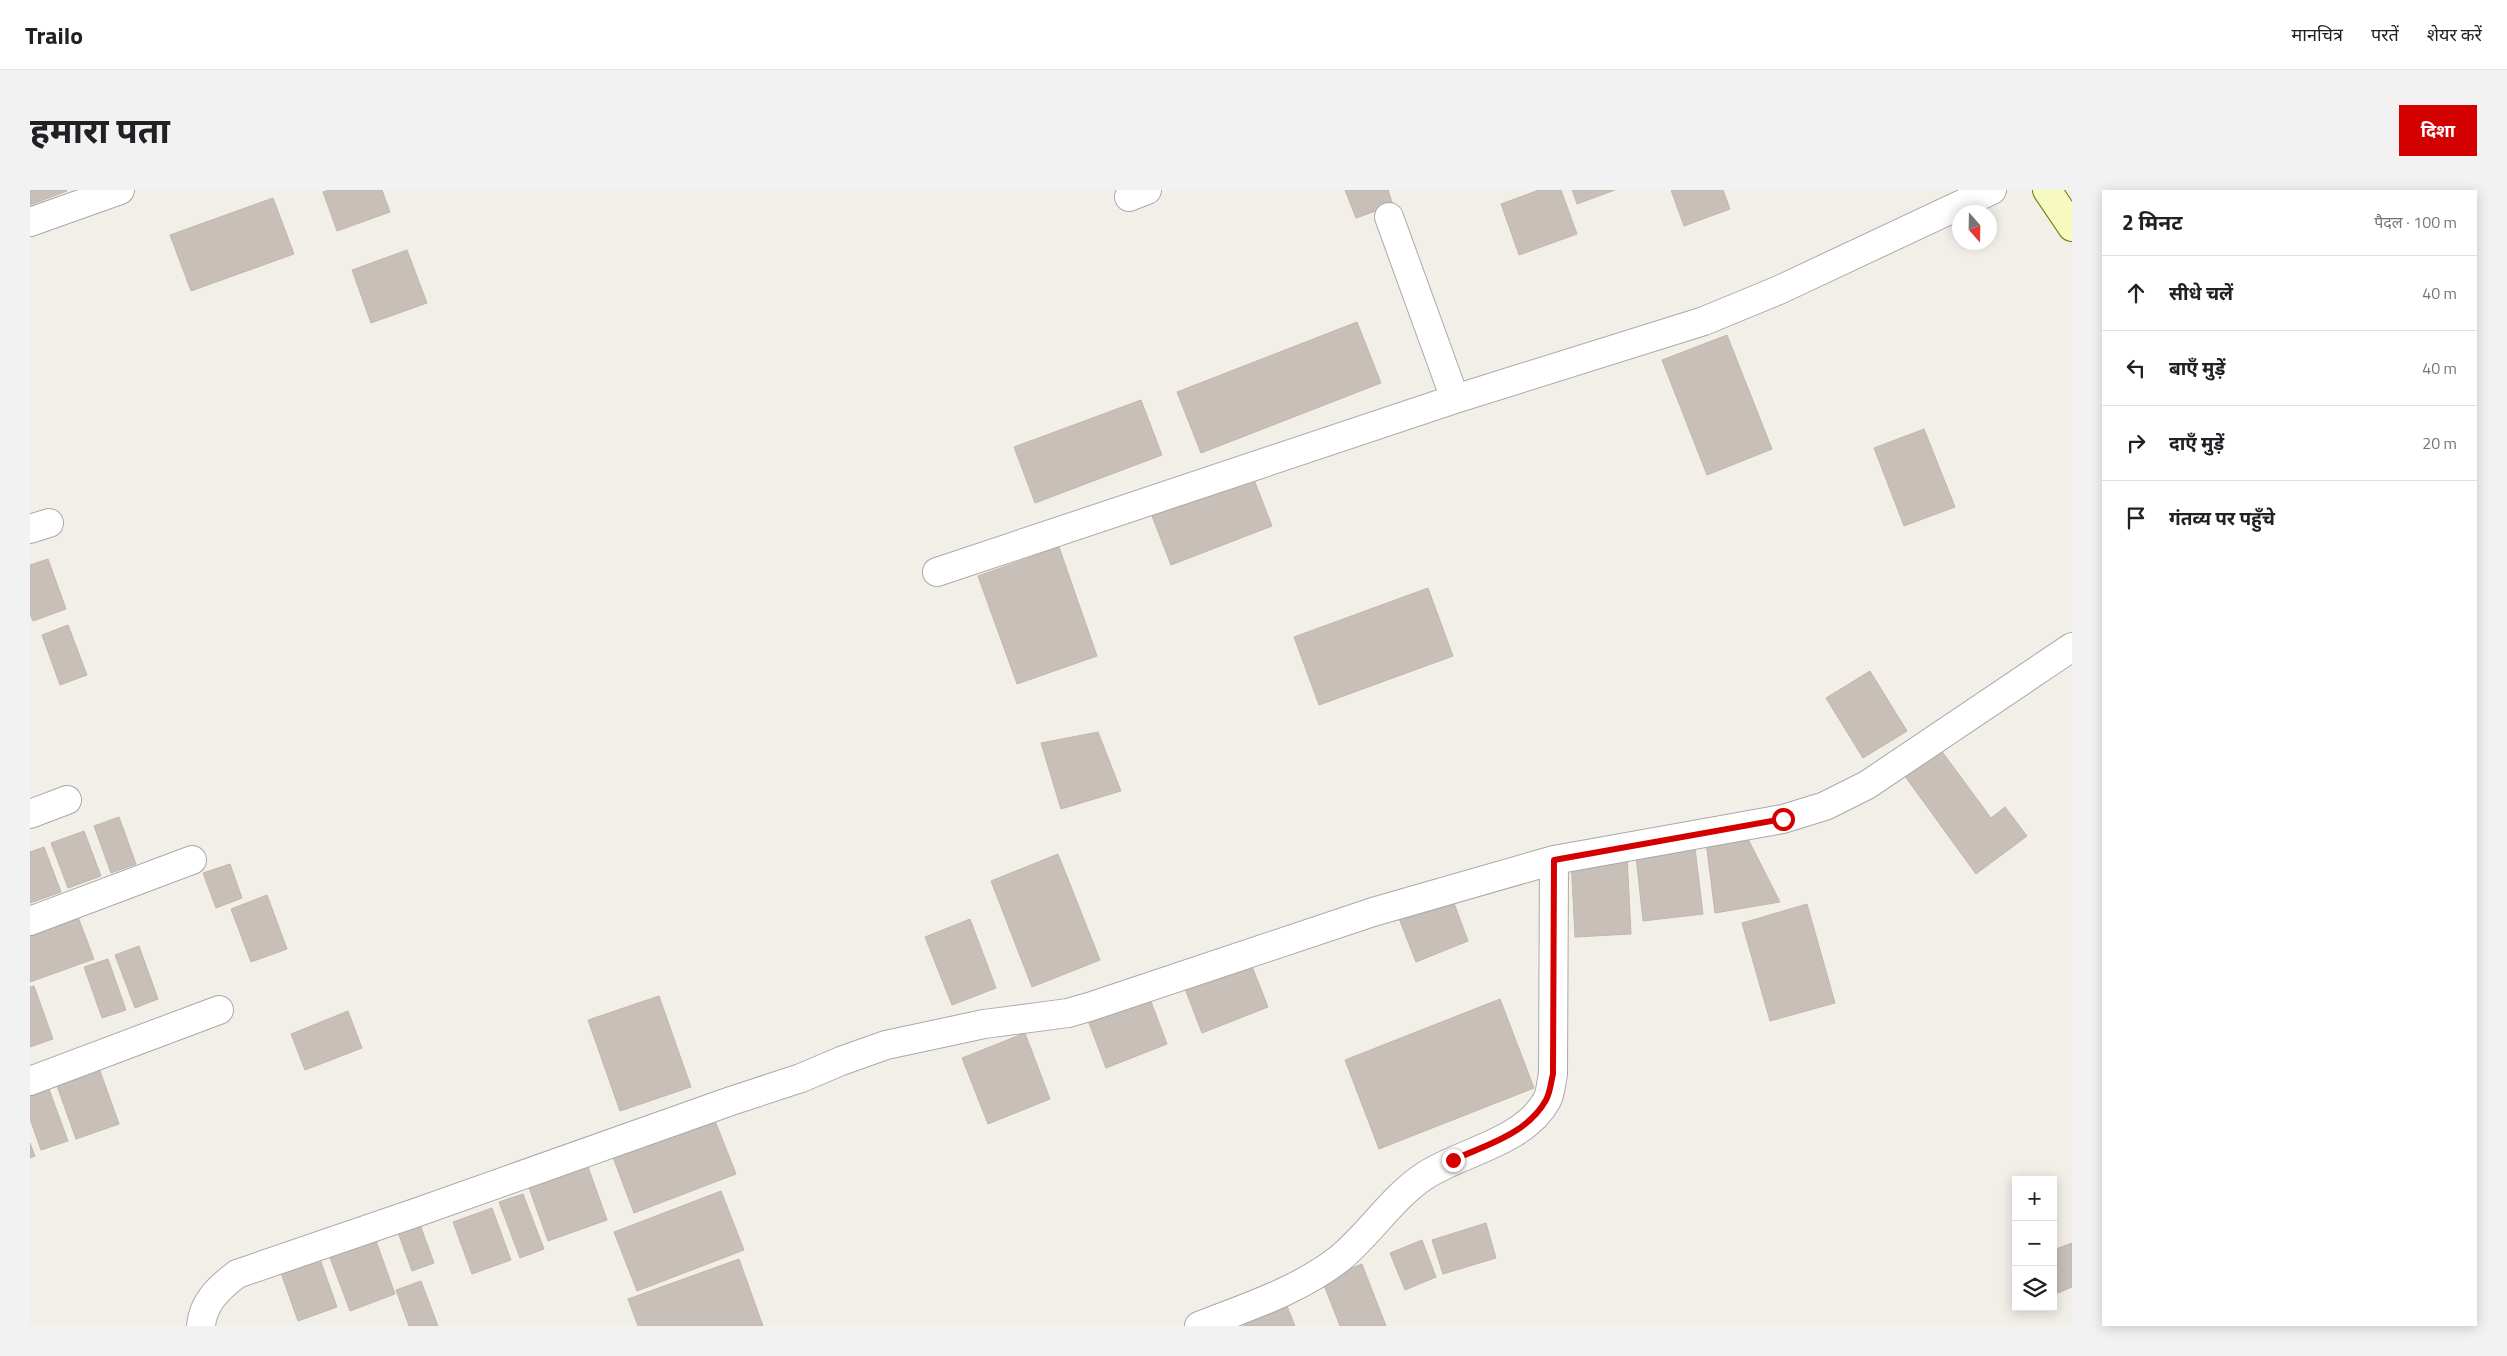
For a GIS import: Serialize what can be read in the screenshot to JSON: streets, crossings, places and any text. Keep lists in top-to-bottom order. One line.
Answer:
{"north":"bottom","page":{"header":"Trailo","nav":["मानचित्र","परतें","शेयर करें"],"title":"हमारा पता","buttons":"दिशा","heading":["2 मिनट","पैदल · 100 m"],"list":[["सीधे चलें","40 m"],["बाएँ मुड़ें","40 m"],["दाएँ मुड़ें","20 m"],"गंतव्य पर पहुँचे"],"map_buttons":["+","−"]}}
